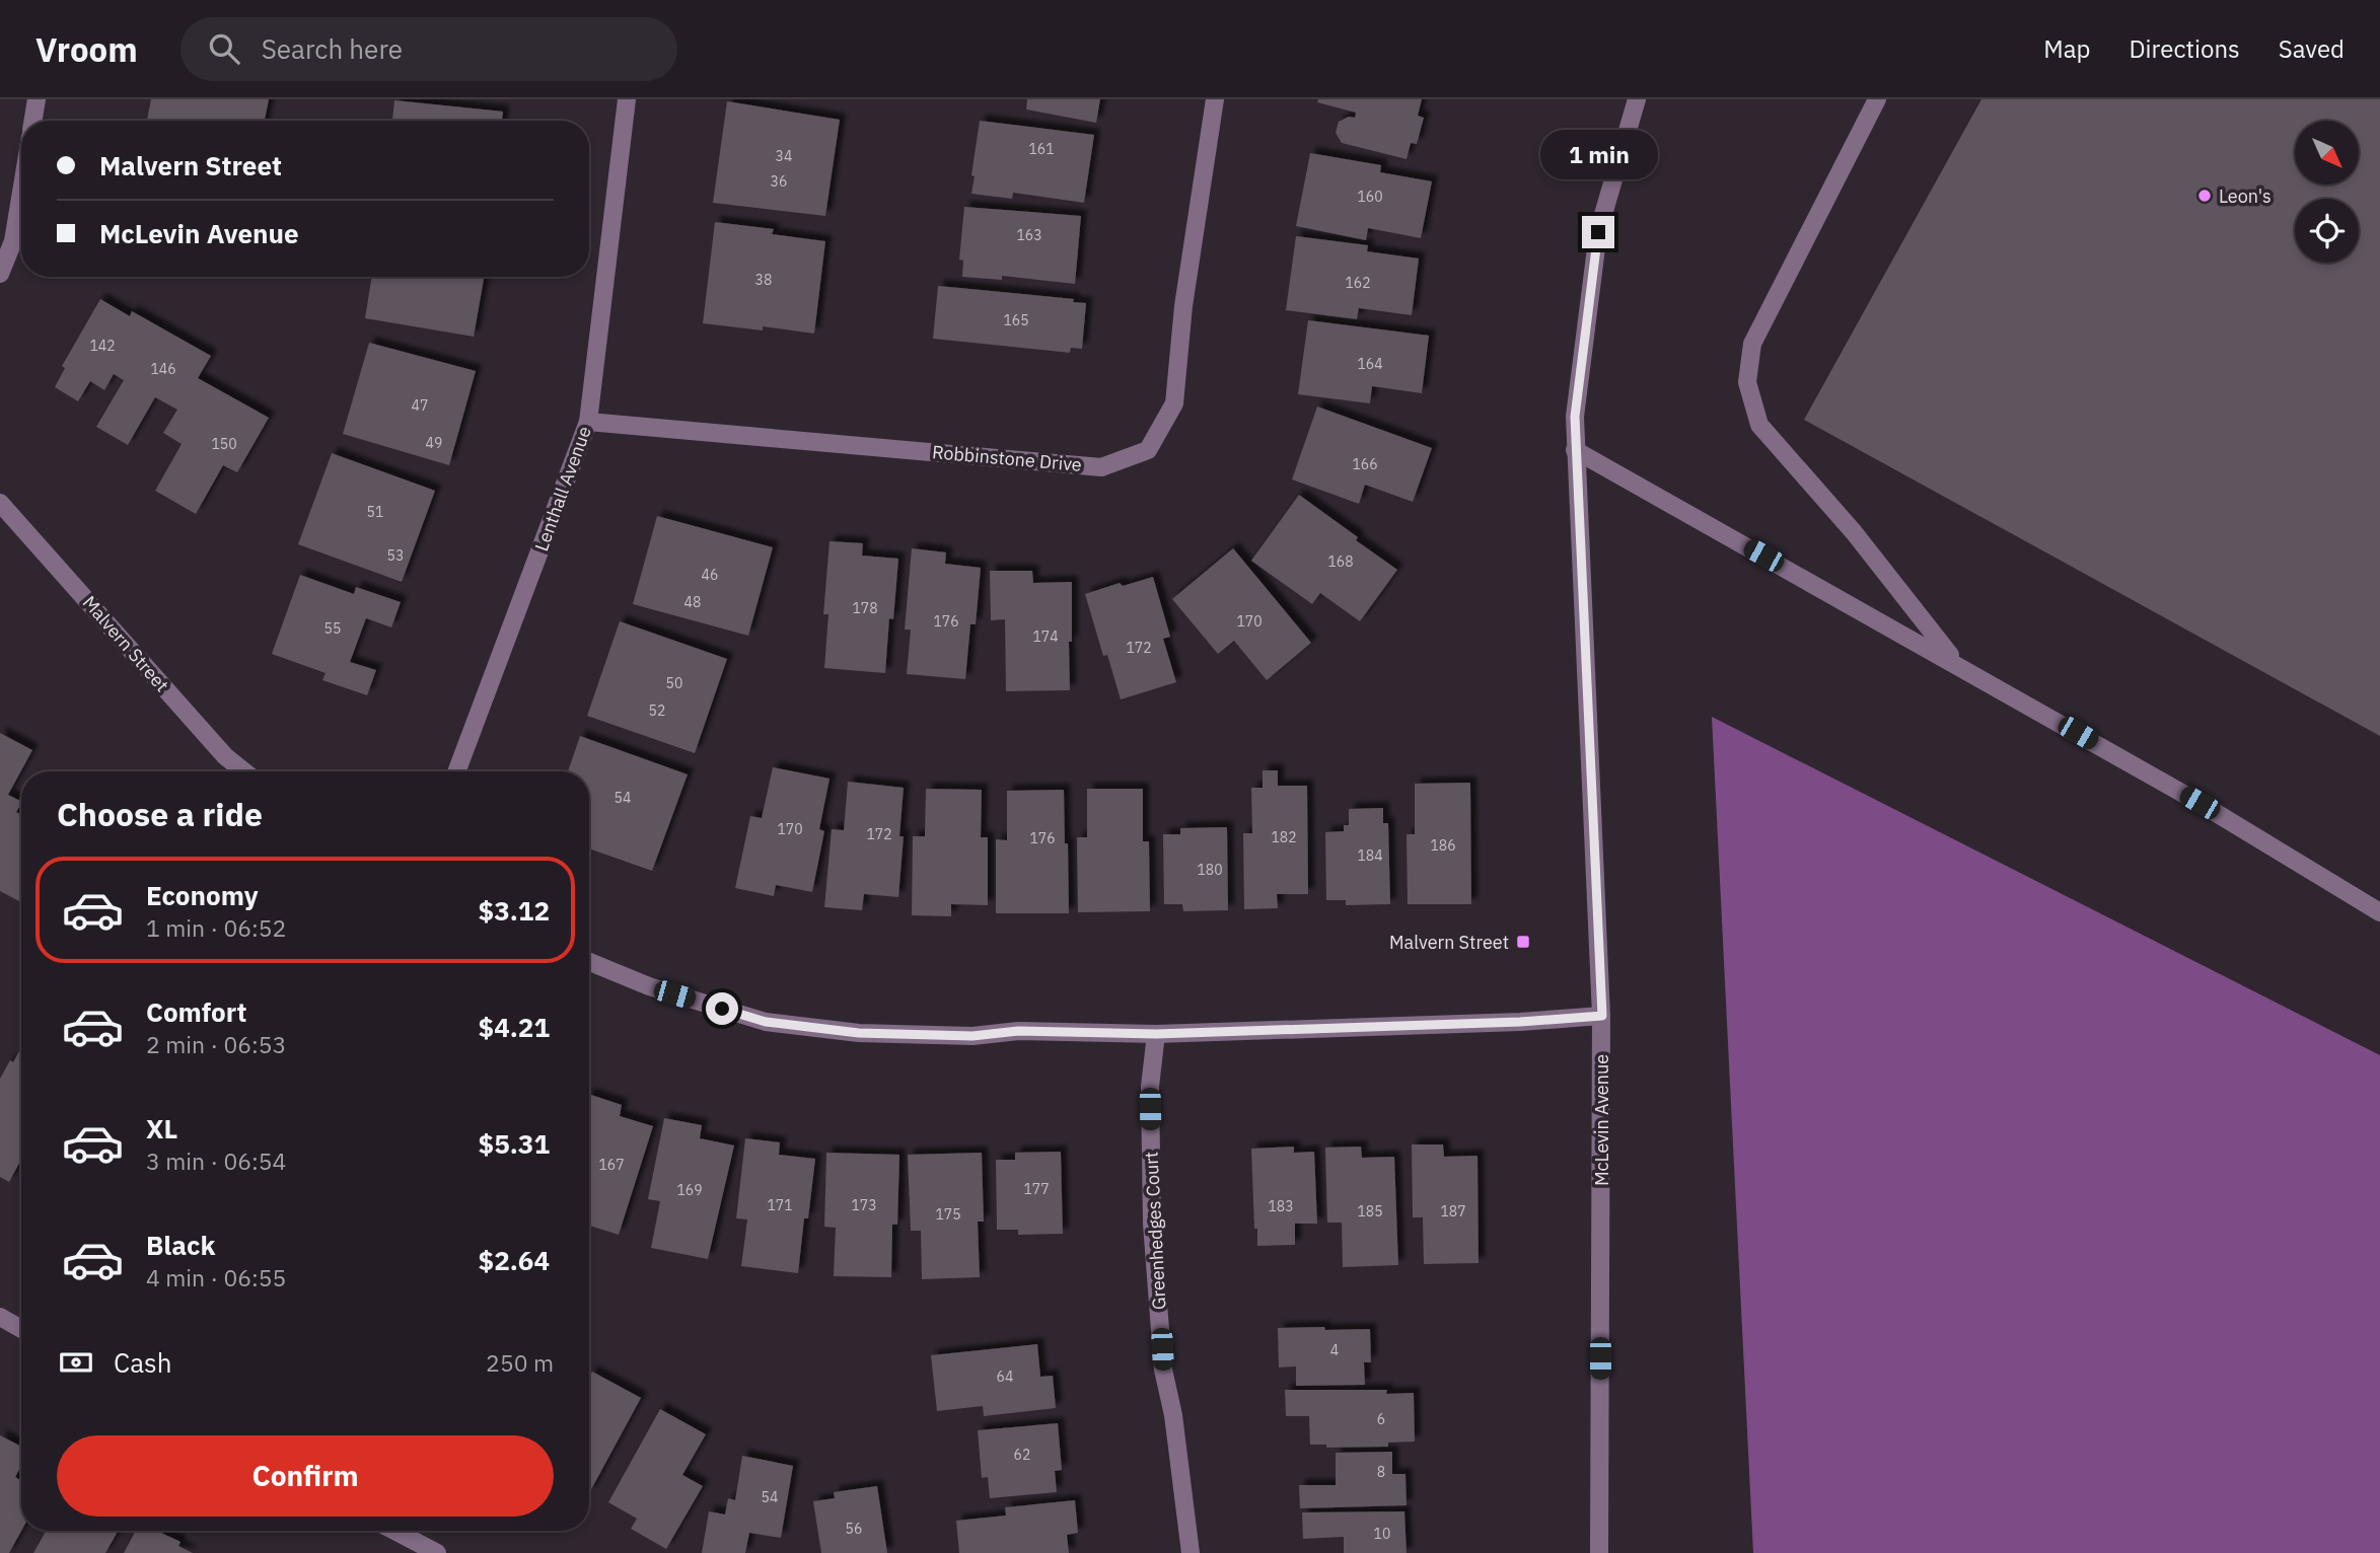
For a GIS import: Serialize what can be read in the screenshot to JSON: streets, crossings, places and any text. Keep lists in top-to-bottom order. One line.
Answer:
{"streets":{"street":["Robbinstone Drive","Lenthall Avenue","Malvern Street","McLevin Avenue","Greenhedges Court"]},"crossings":[["Robbinstone Drive","Lenthall Avenue"]],"places":{"other":["Leon's"],"transit":["Malvern Street"]},"house_numbers":["161","34","36","160","163","38","162","165","142","164","146","47","49","150","166","51","53","168","46","48","178","176","170","55","174","172","50","52","54","170","172","182","176","186","184","180","167","177","169","171","173","183","185","187","175","4","64","6","62","8","54","56","10"],"north":"bottom right","page":{"header":"Vroom","search":"Search here","nav":["Map","Directions","Saved"],"banner":["Malvern Street","McLevin Avenue"],"bubble":"1 min","heading":"Choose a ride","list":[{"name":"Economy","note":"1 min · 06:52","value":"$3.12"},{"name":"Comfort","note":"2 min · 06:53","value":"$4.21"},{"name":"XL","note":"3 min · 06:54","value":"$5.31"},{"name":"Black","note":"4 min · 06:55","value":"$2.64"}],"pay":["Cash","250 m"],"buttons":"Confirm"}}
